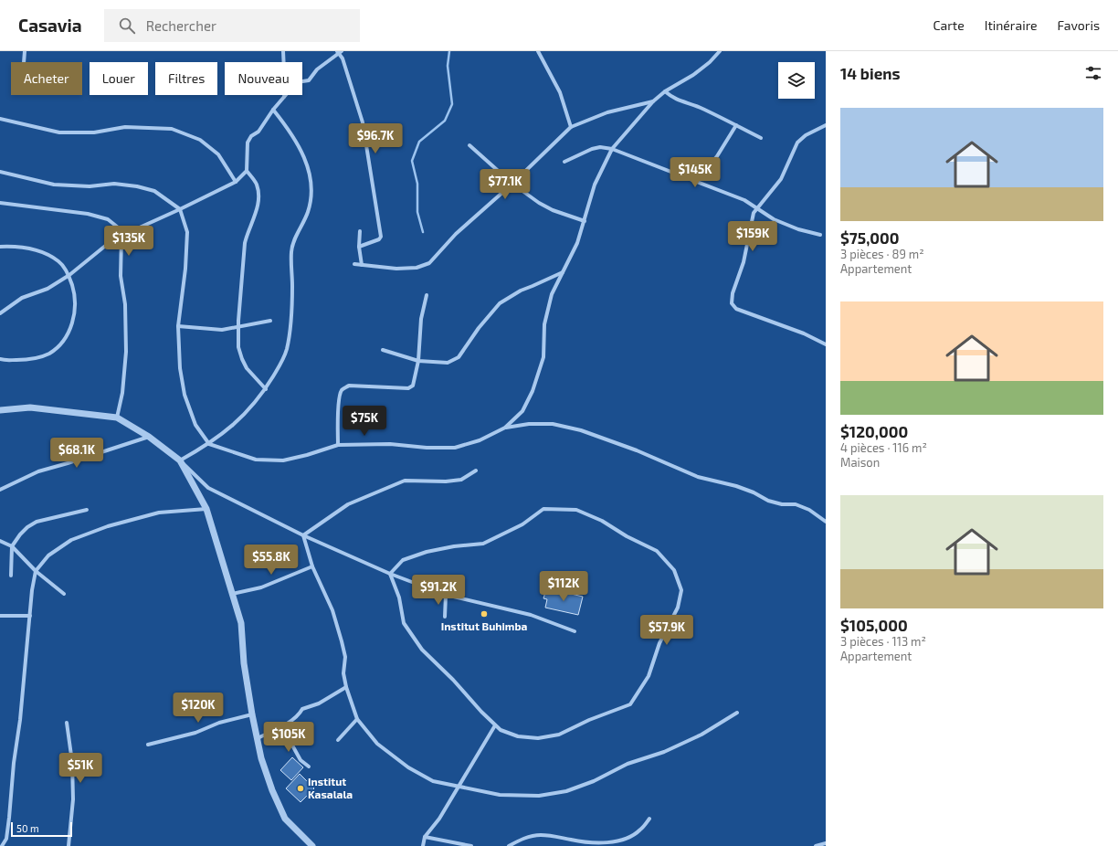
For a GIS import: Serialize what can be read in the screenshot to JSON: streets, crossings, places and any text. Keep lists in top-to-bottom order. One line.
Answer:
{"places":["Institut Buhimba","Institut Kasalala"],"scale_bar":"50 m","page":{"header":"Casavia","search":"Rechercher","nav":["Carte","Itinéraire","Favoris"],"heading":"14 biens","chip":["Acheter","Louer","Filtres","Nouveau"],"list":[{"name":"$75,000","note":"3 pièces · 89 m² · Appartement"},{"name":"$120,000","note":"4 pièces · 116 m² · Maison"},{"name":"$105,000","note":"3 pièces · 113 m² · Appartement"}],"price":["$96.7K","$145K","$77.1K","$159K","$135K","$75K","$68.1K","$55.8K","$112K","$91.2K","$57.9K","$120K","$105K","$51K"],"scale":"50 m"}}
